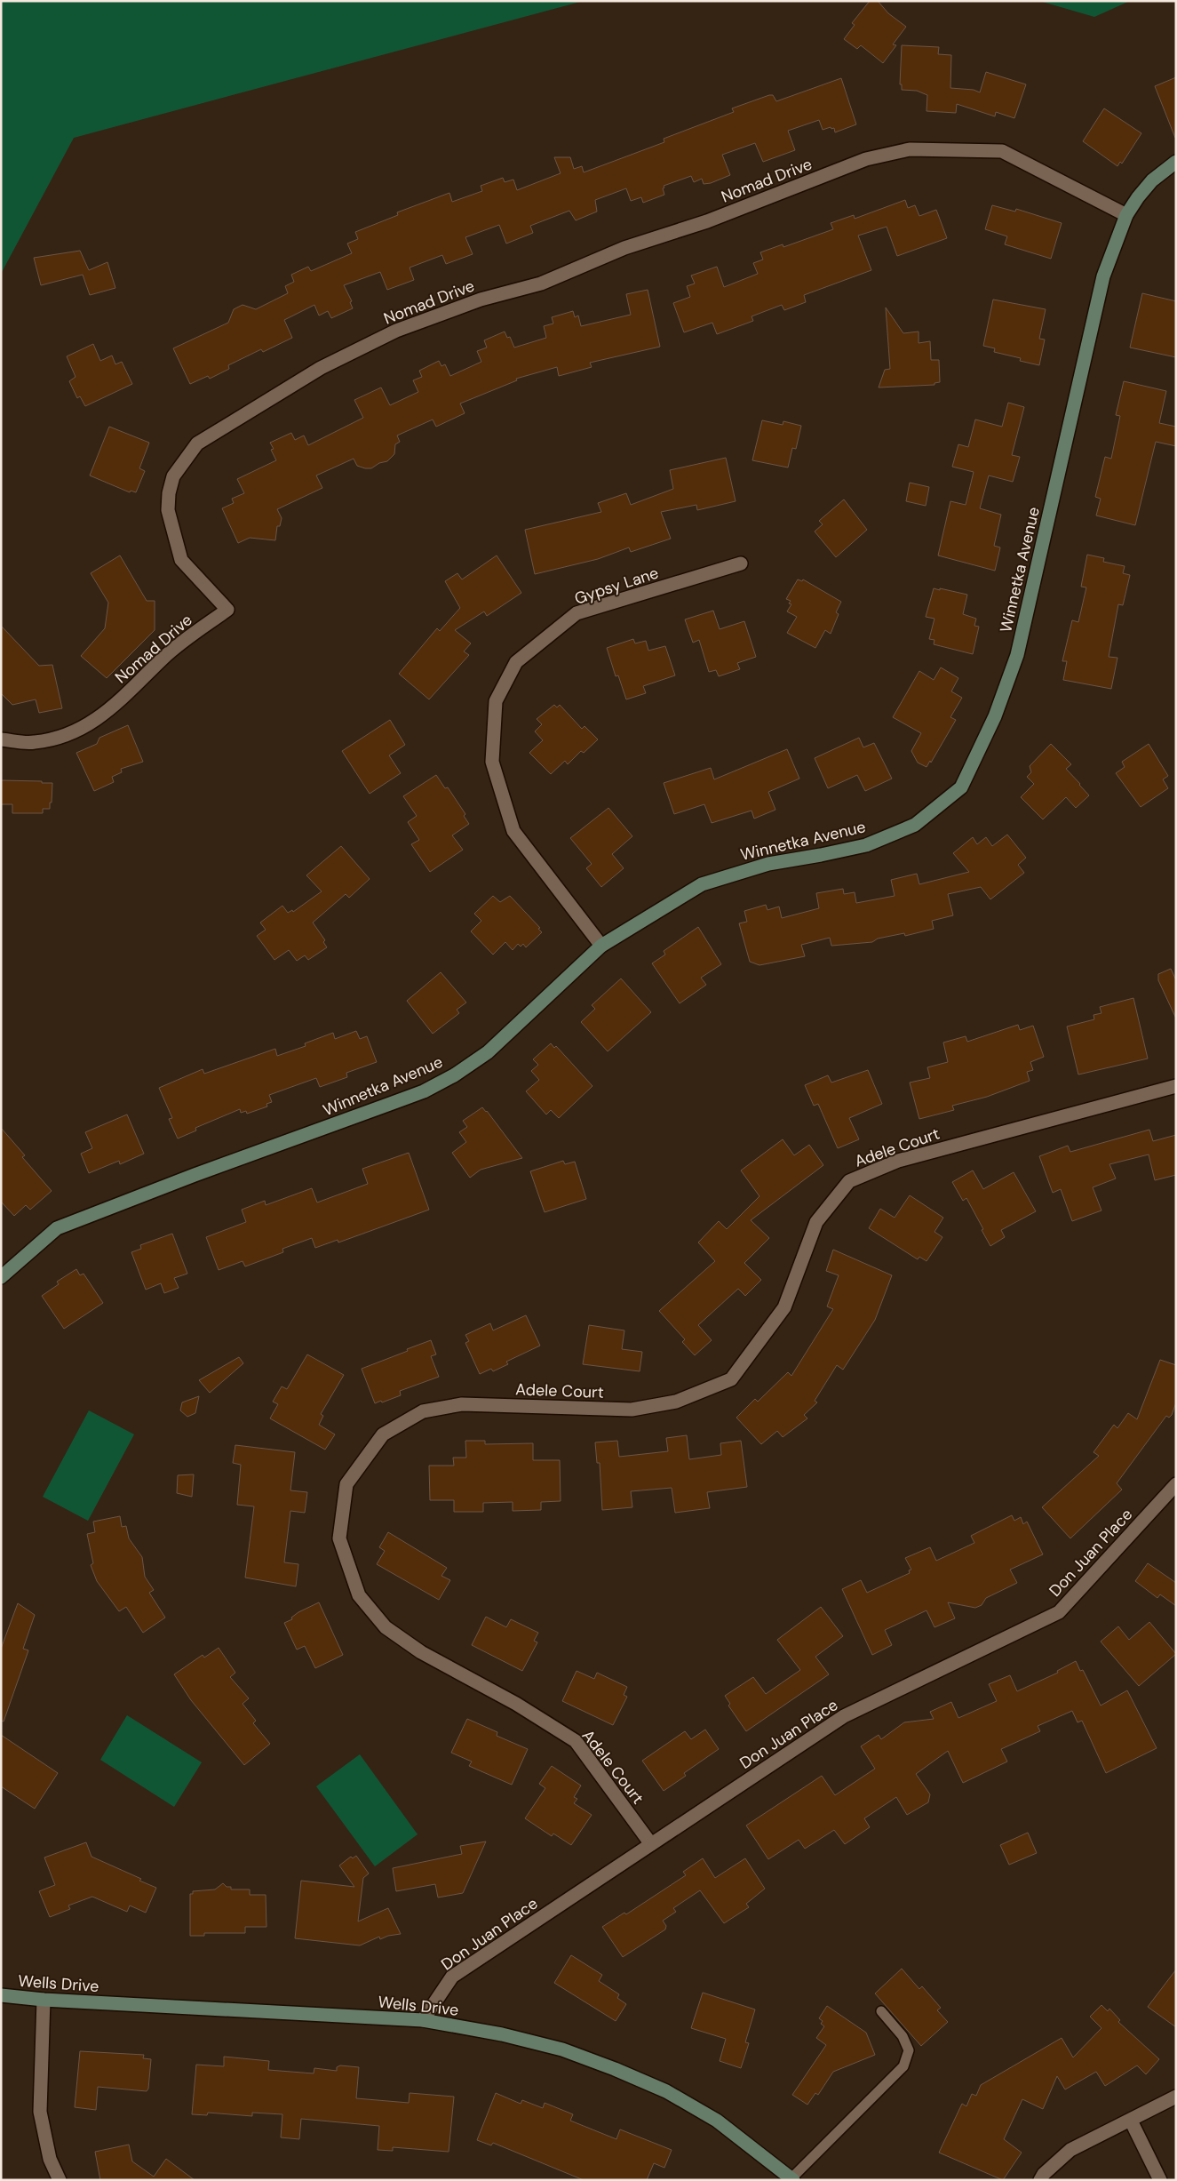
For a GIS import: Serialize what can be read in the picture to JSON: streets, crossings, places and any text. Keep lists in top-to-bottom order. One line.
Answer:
{"streets":{"main road":["Winnetka Avenue","Wells Drive"],"street":["Nomad Drive","Gypsy Lane","Adele Court","Don Juan Place"]},"crossings":[["Nomad Drive","Winnetka Avenue"],["Winnetka Avenue","Gypsy Lane"],["Adele Court","Don Juan Place"],["Don Juan Place","Wells Drive"]]}
